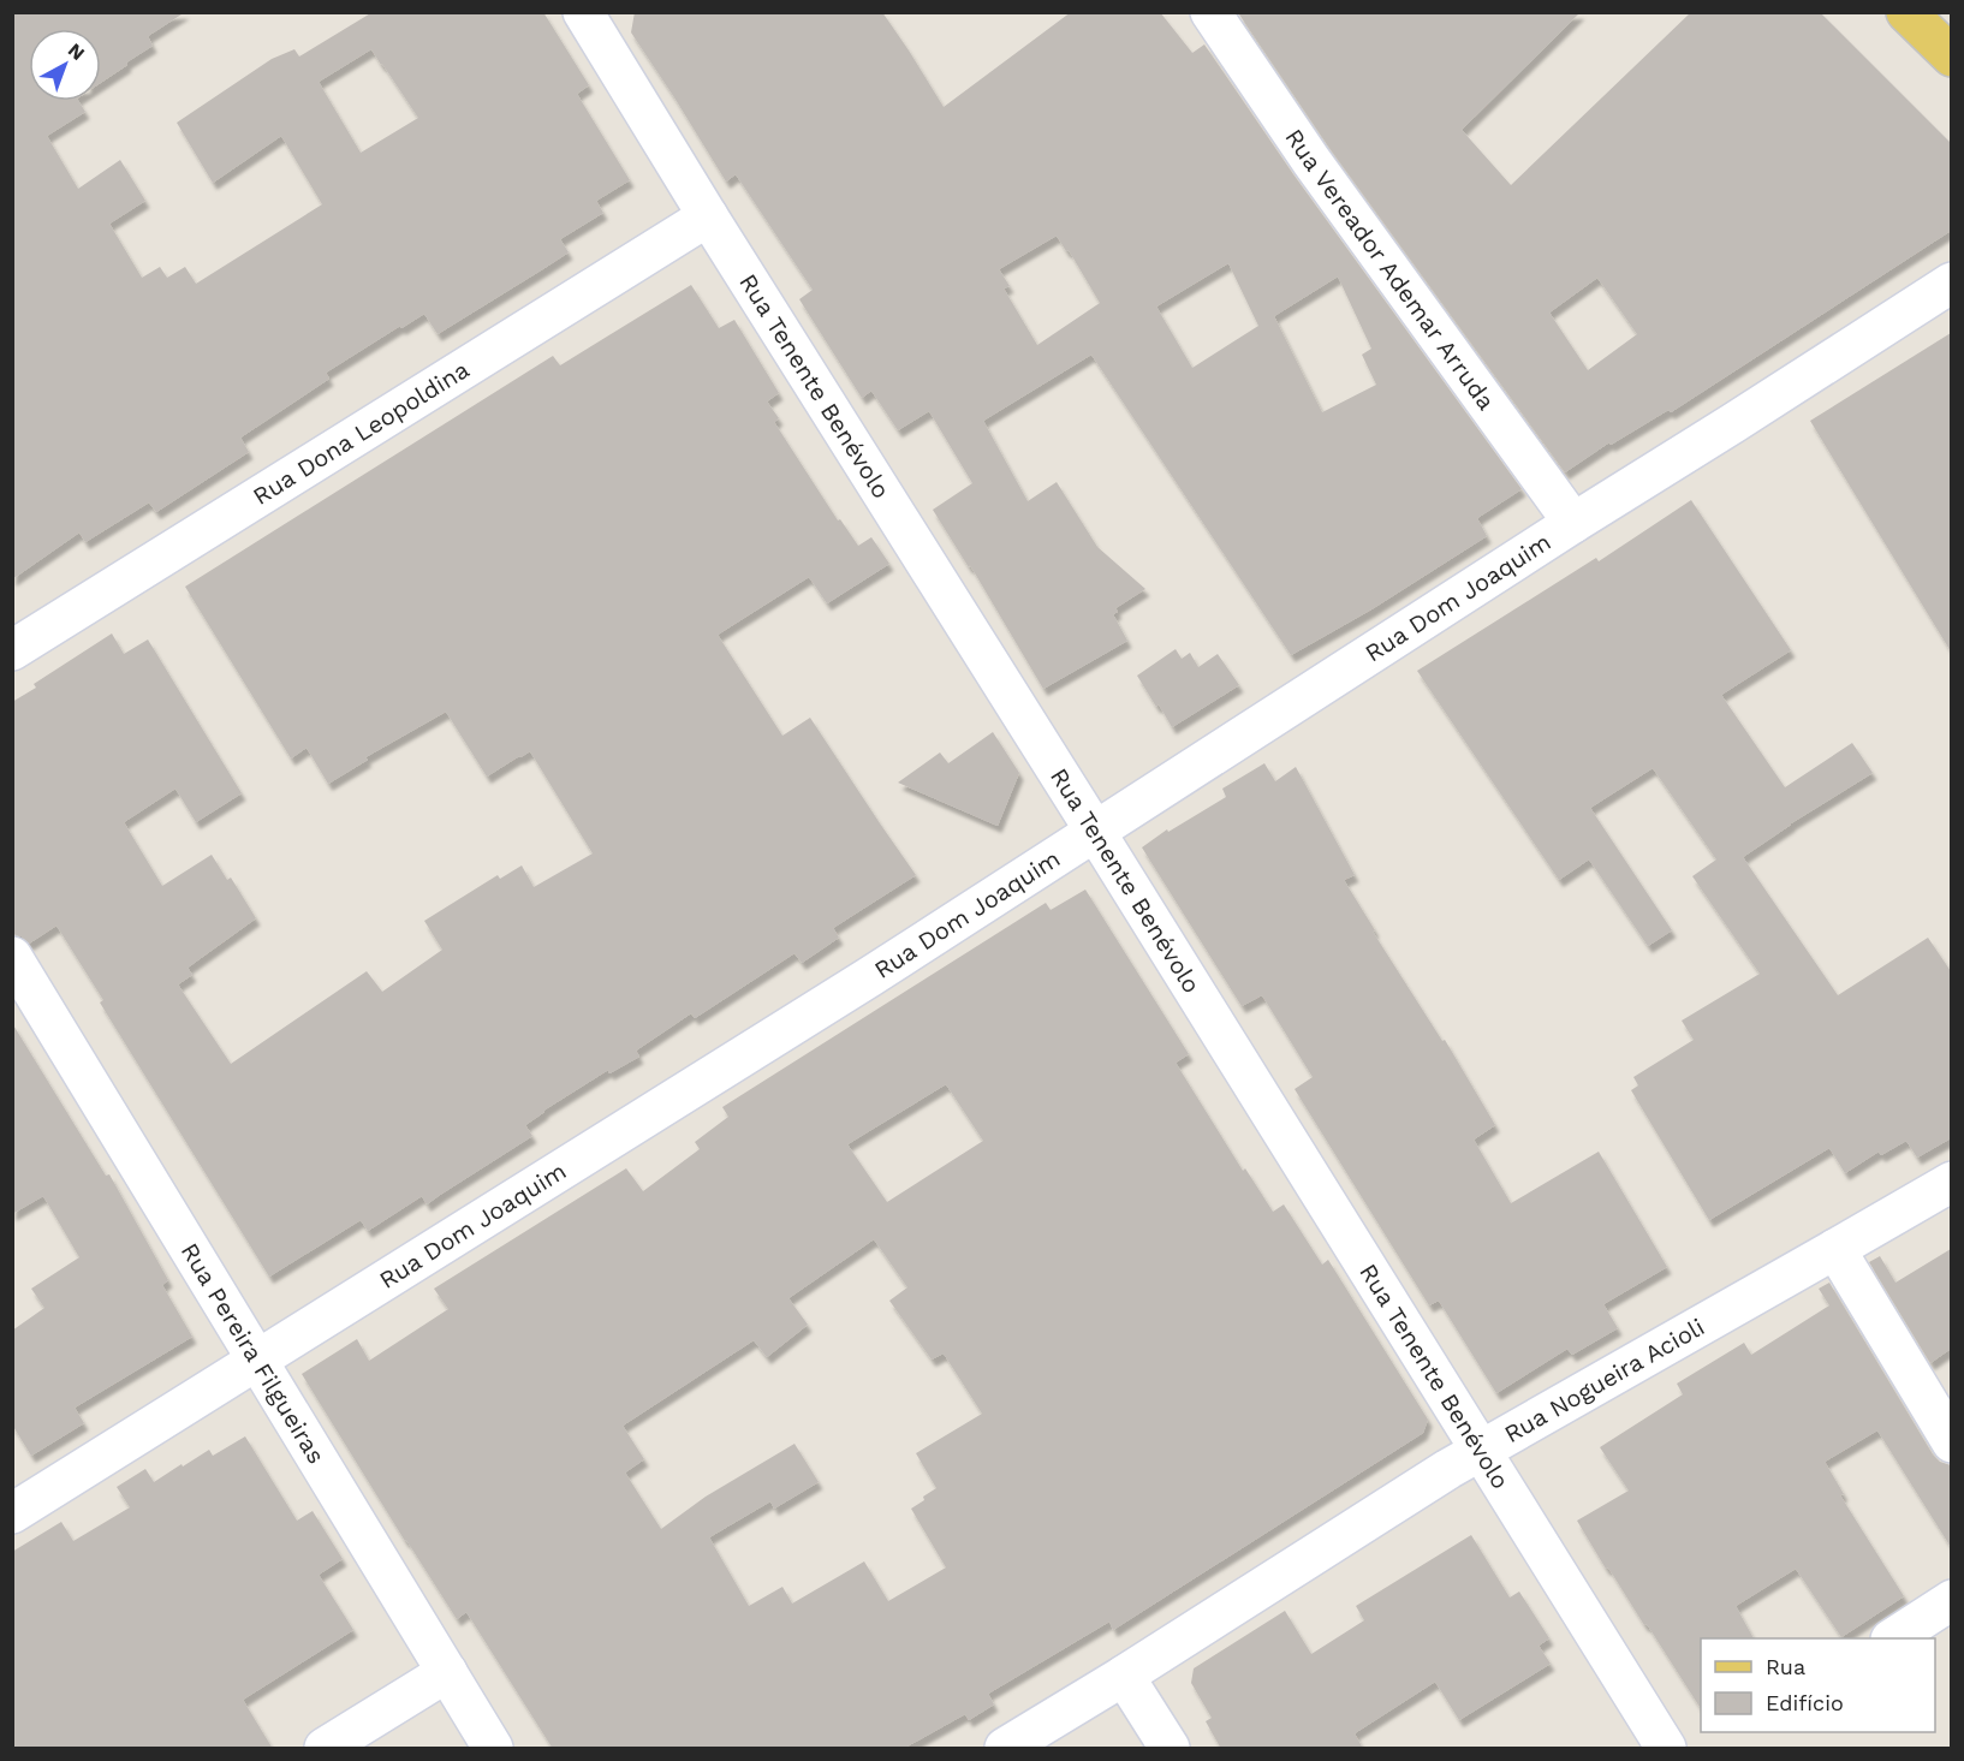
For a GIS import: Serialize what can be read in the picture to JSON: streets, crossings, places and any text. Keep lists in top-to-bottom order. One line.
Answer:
{"streets":{"street":["Rua Vereador Ademar Arruda","Rua Tenente Benévolo","Rua Dona Leopoldina","Rua Dom Joaquim","Rua Pereira Filgueiras","Rua Nogueira Acioli"]},"crossings":[["Rua Vereador Ademar Arruda","Rua Dom Joaquim"],["Rua Tenente Benévolo","Rua Dona Leopoldina"],["Rua Tenente Benévolo","Rua Dom Joaquim"],["Rua Tenente Benévolo","Rua Nogueira Acioli"],["Rua Dom Joaquim","Rua Pereira Filgueiras"]],"legend":["Rua","Edifício"],"north":"top right"}
